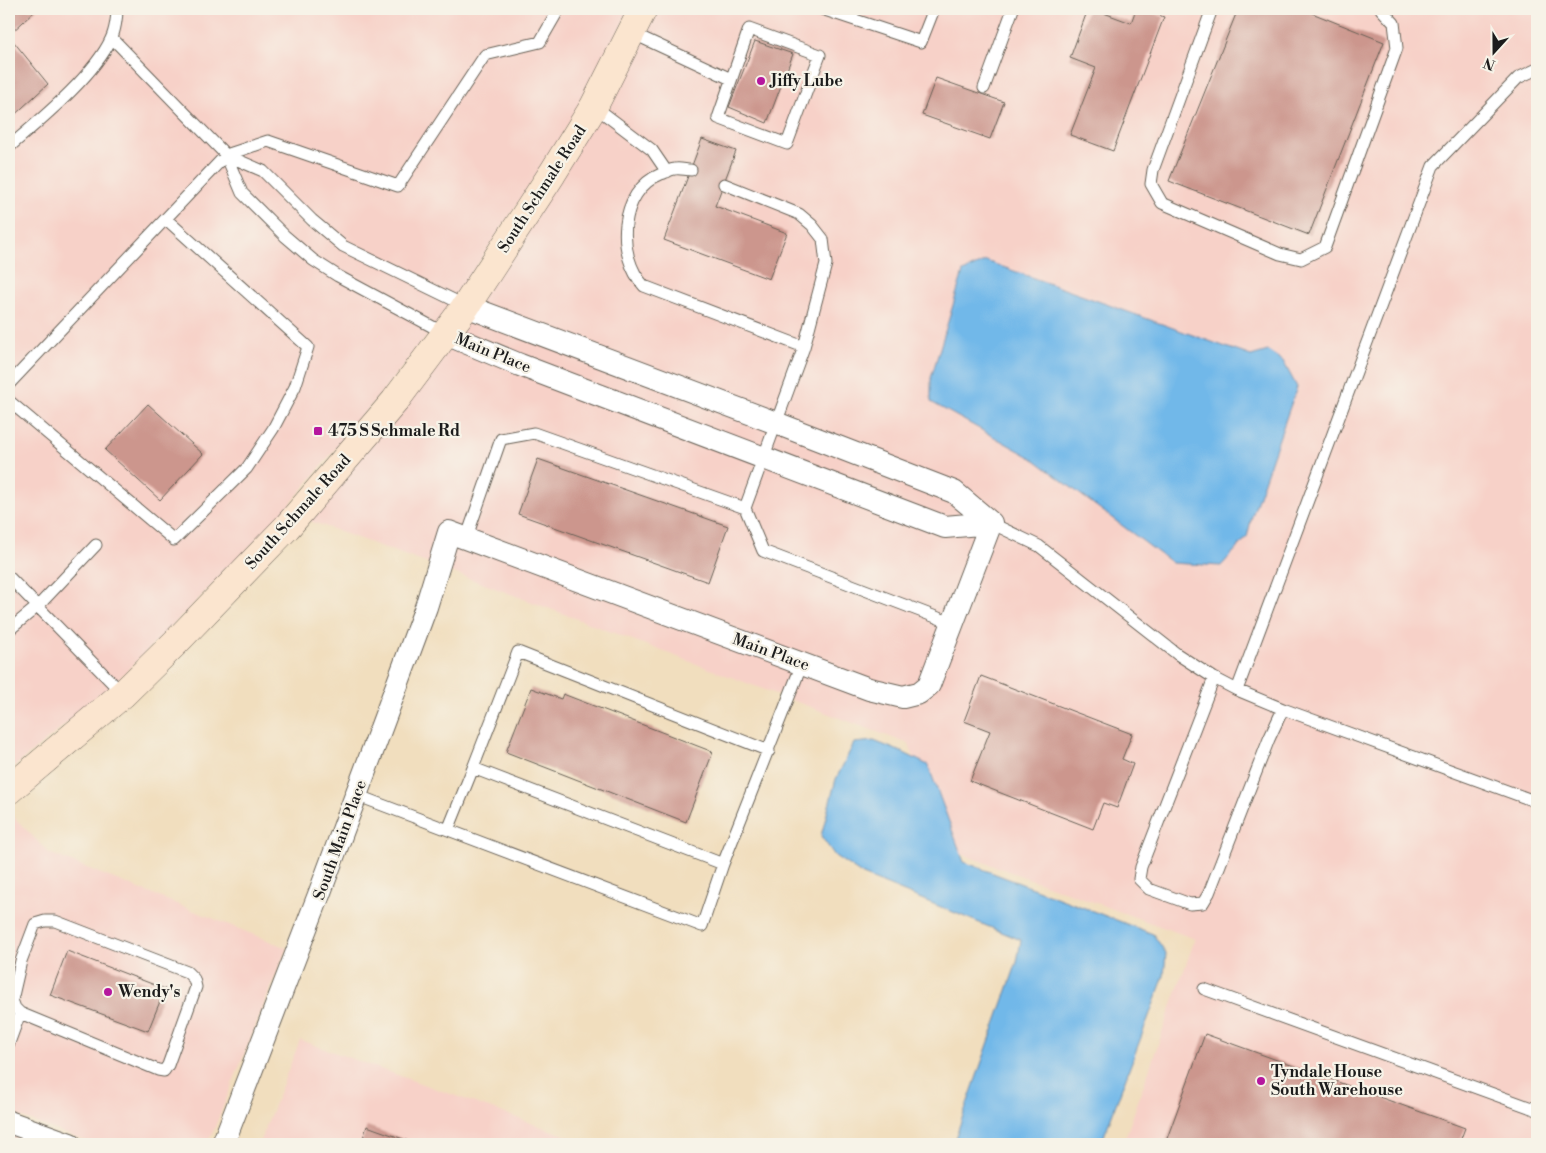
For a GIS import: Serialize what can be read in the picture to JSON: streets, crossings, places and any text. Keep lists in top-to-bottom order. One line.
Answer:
{"streets":{"main road":["South Schmale Road"],"street":["Main Place","South Main Place"]},"crossings":[["South Schmale Road","Main Place"],["Main Place","South Main Place"]],"places":{"other":["Jiffy Lube","Wendy's","Tyndale House South Warehouse"],"transit":["475 S Schmale Rd"]},"north":"bottom"}
